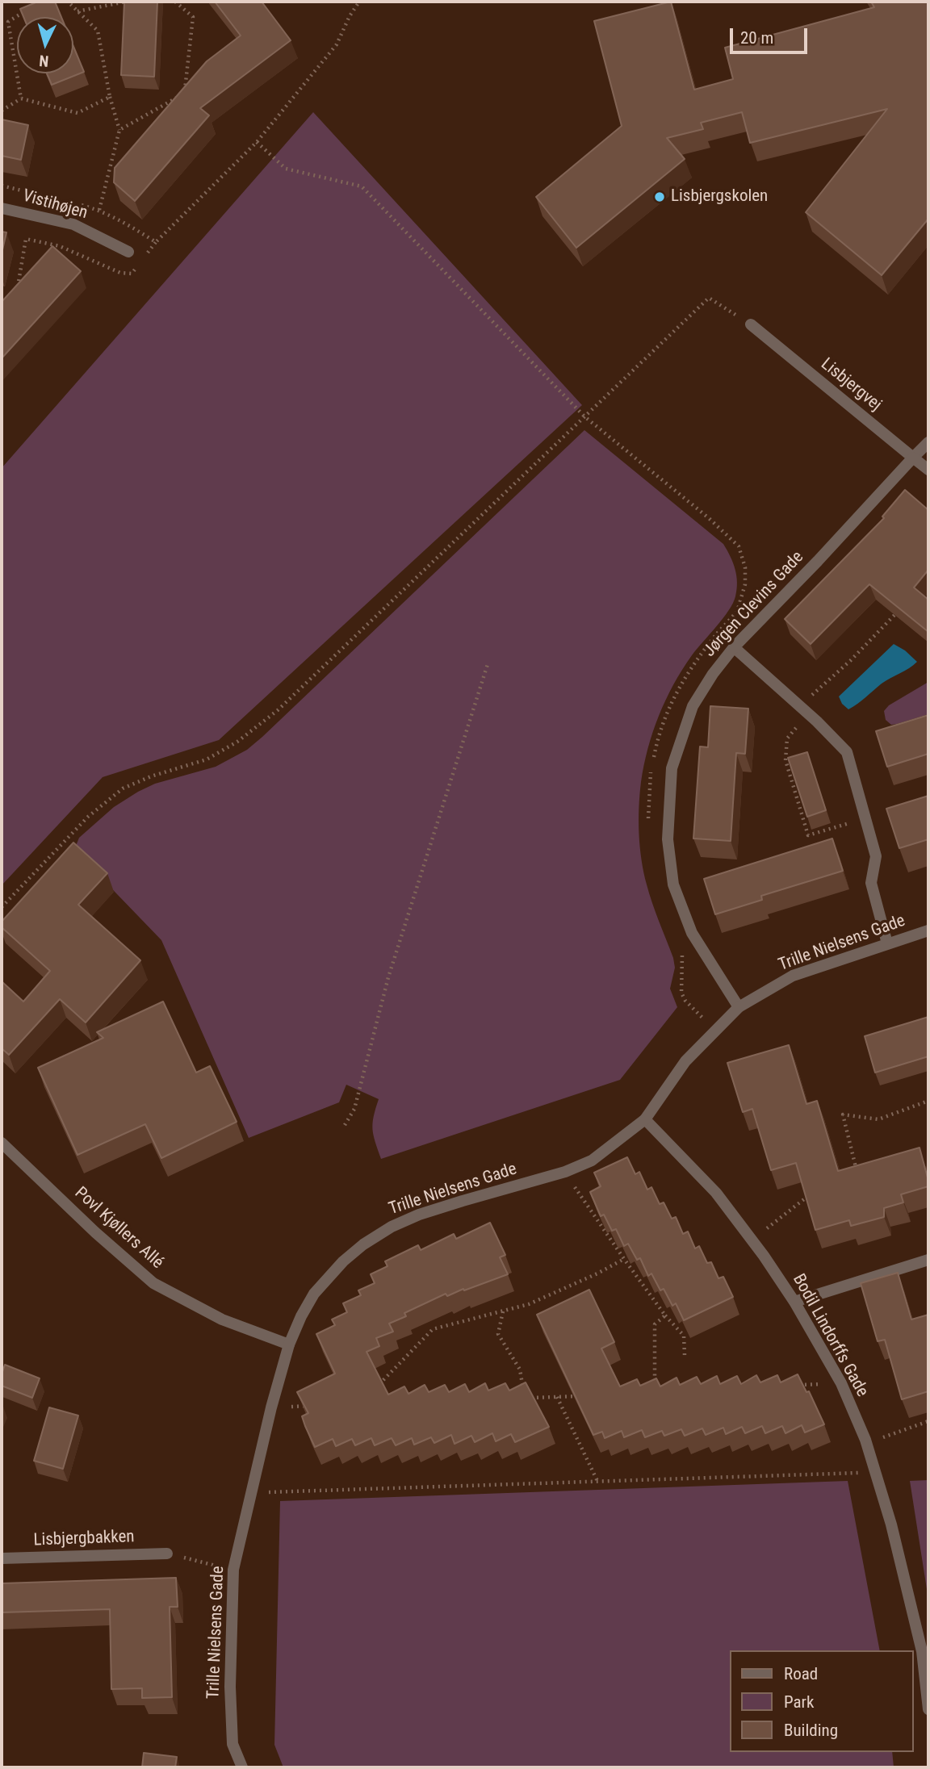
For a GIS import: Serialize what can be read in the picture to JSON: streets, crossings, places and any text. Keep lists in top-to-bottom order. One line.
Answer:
{"streets":{"street":["Vistihøjen","Lisbjergvej","Jørgen Clevins Gade","Trille Nielsens Gade","Povl Kjøllers Allé","Bodil Lindorffs Gade","Lisbjergbakken"]},"crossings":[["Lisbjergvej","Jørgen Clevins Gade"],["Jørgen Clevins Gade","Trille Nielsens Gade"],["Trille Nielsens Gade","Povl Kjøllers Allé"],["Trille Nielsens Gade","Bodil Lindorffs Gade"]],"places":["Lisbjergskolen"],"legend":["Road","Park","Building"],"scale_bar":"20 m","north":"bottom"}
